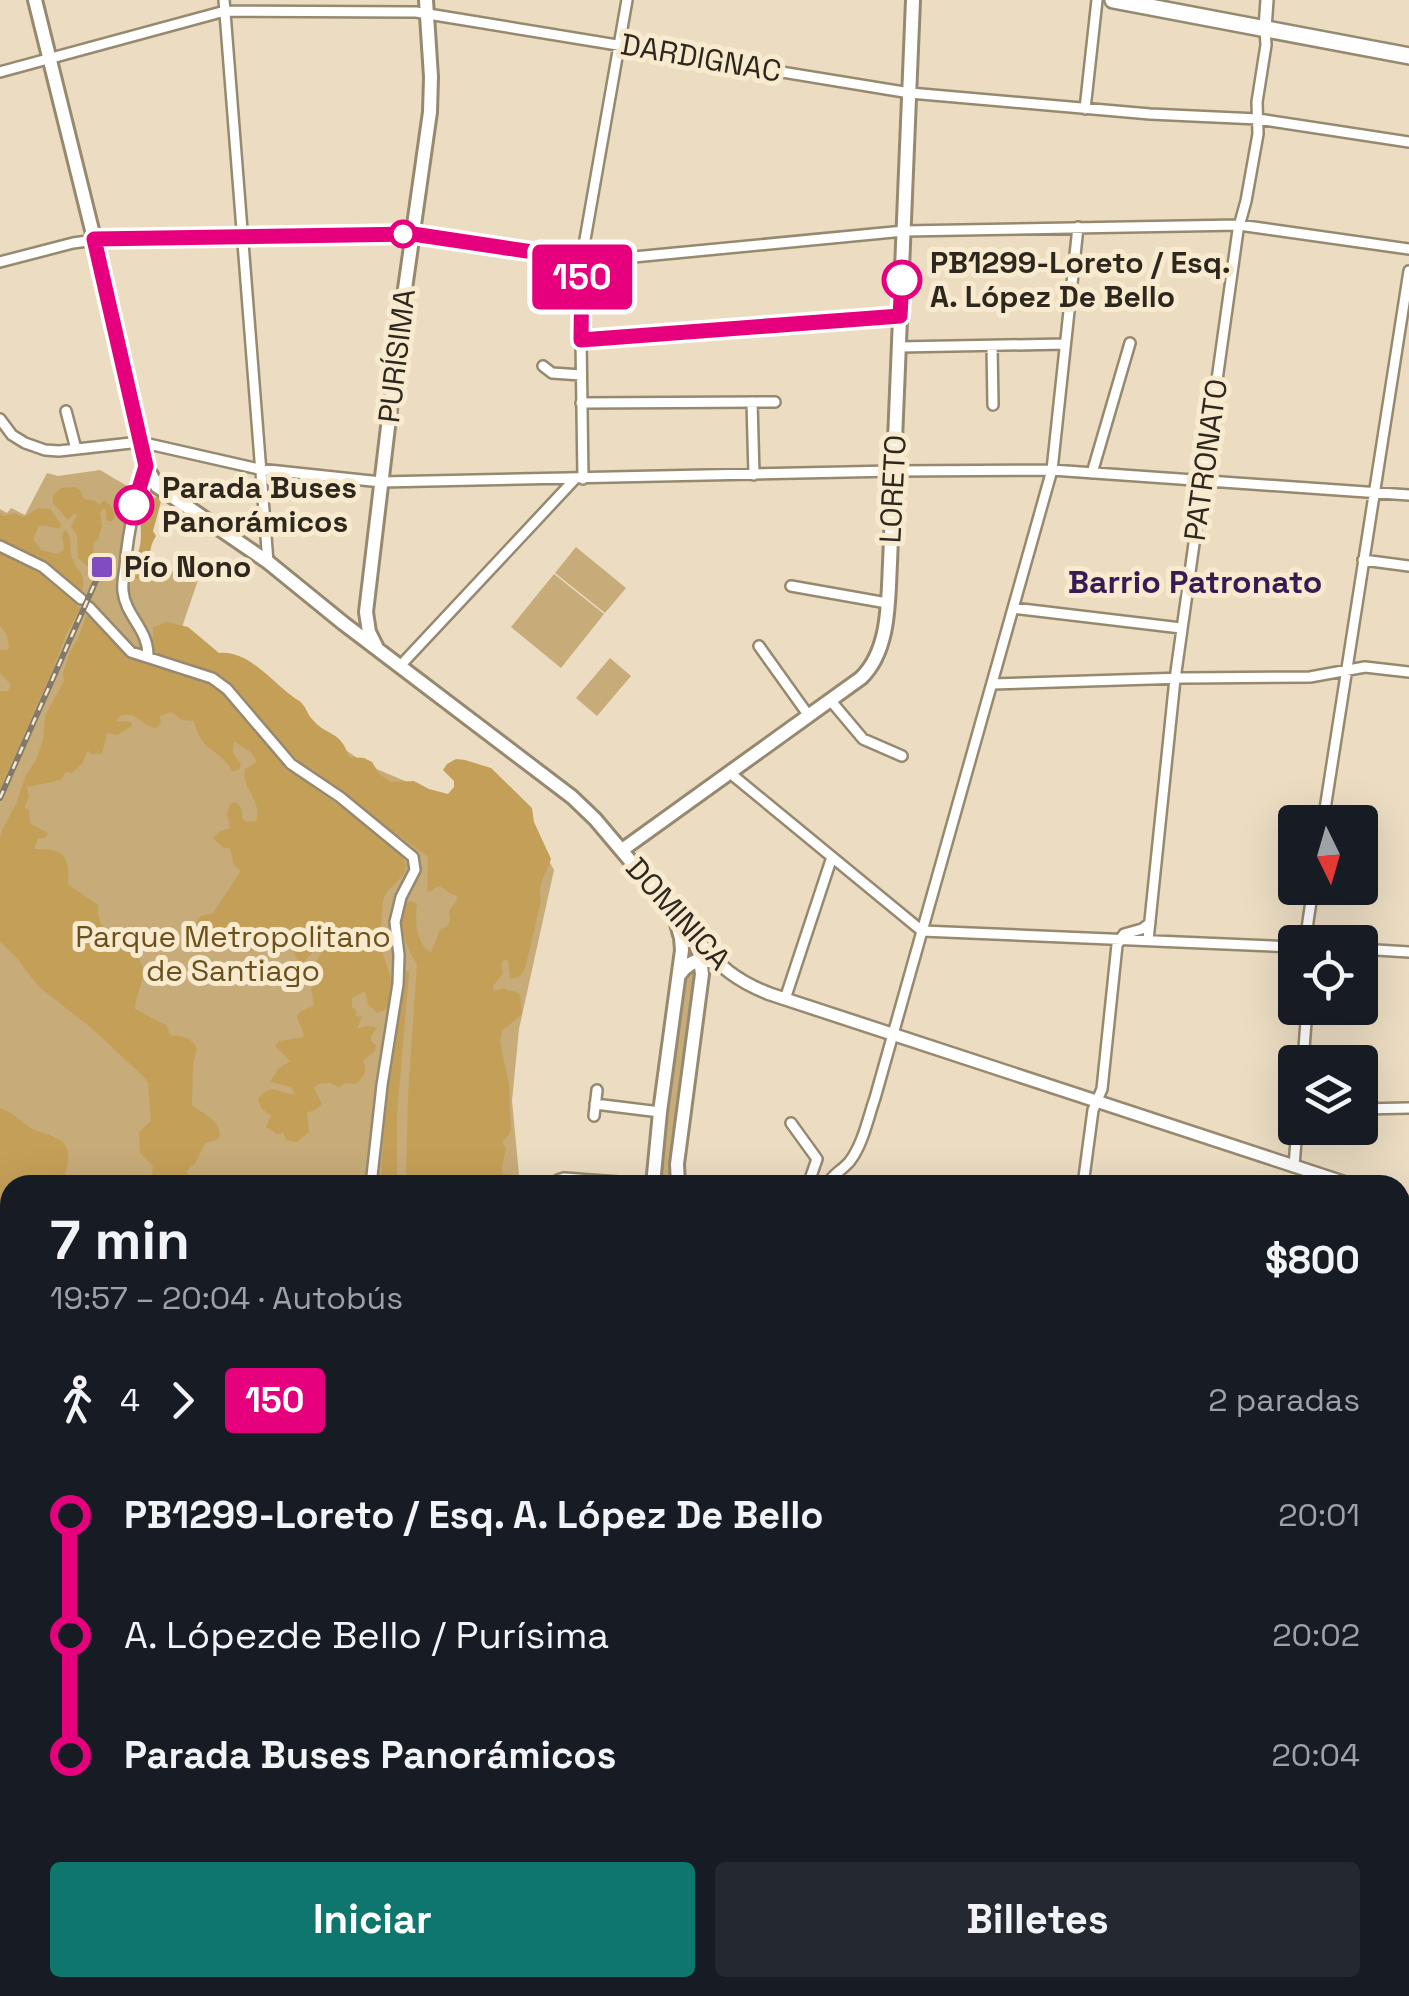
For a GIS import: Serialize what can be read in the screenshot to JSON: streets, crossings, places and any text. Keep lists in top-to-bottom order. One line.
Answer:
{"streets":{"main road":["PURÍSIMA","LORETO","DOMINICA"],"street":["DARDIGNAC","PATRONATO"]},"crossings":[["DARDIGNAC","PURÍSIMA"],["DARDIGNAC","PATRONATO"],["DARDIGNAC","LORETO"],["PURÍSIMA","DOMINICA"],["LORETO","DOMINICA"]],"districts":["Barrio Patronato"],"parks":["Parque Metropolitano de Santiago"],"places":{"other":["PB1299-Loreto / Esq. A. López De Bello","Parada Buses Panorámicos"],"transit":["Pío Nono"]},"lines":["bus line 150"],"north":"bottom","page":{"on_map":"150","heading":["7 min","19:57 – 20:04 · Autobús","$800"],"legs":["4","150","2 paradas"],"list":[{"name":"PB1299-Loreto / Esq. A. López De Bello","value":"20:01"},{"name":"A. Lópezde Bello / Purísima","value":"20:02"},{"name":"Parada Buses Panorámicos","value":"20:04"}],"buttons":["Iniciar","Billetes"]}}
